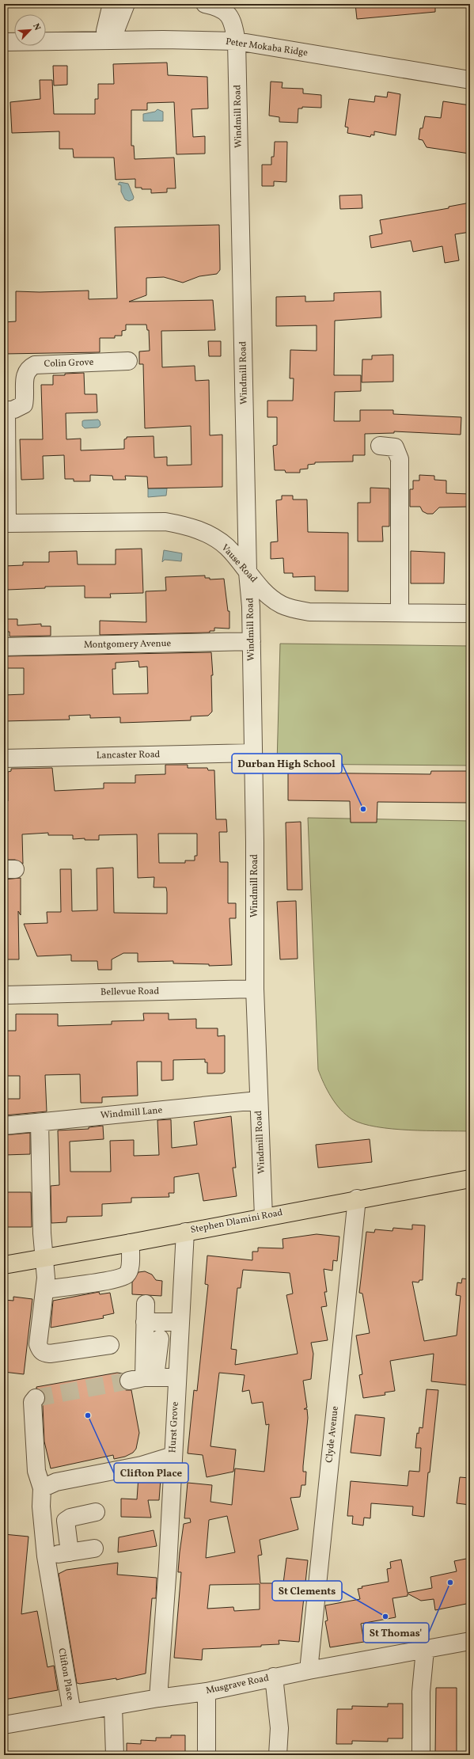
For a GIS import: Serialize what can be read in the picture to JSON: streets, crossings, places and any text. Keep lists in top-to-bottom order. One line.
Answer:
{"streets":{"main road":["Stephen Dlamini Road"],"street":["Peter Mokaba Ridge","Windmill Road","Colin Grove","Vause Road","Montgomery Avenue","Lancaster Road","Bellevue Road","Windmill Lane","Hurst Grove","Clyde Avenue","Clifton Place","Musgrave Road"]},"crossings":[["Peter Mokaba Ridge","Windmill Road"],["Windmill Road","Vause Road"],["Windmill Road","Montgomery Avenue"],["Windmill Road","Lancaster Road"],["Windmill Road","Bellevue Road"],["Windmill Road","Windmill Lane"],["Windmill Road","Stephen Dlamini Road"],["Colin Grove","Vause Road"],["Stephen Dlamini Road","Hurst Grove"],["Stephen Dlamini Road","Clyde Avenue"],["Hurst Grove","Musgrave Road"],["Clyde Avenue","Musgrave Road"],["Clifton Place","Musgrave Road"]],"places":["Durban High School","Clifton Place","St Thomas'","St Clements"],"north":"top right"}
